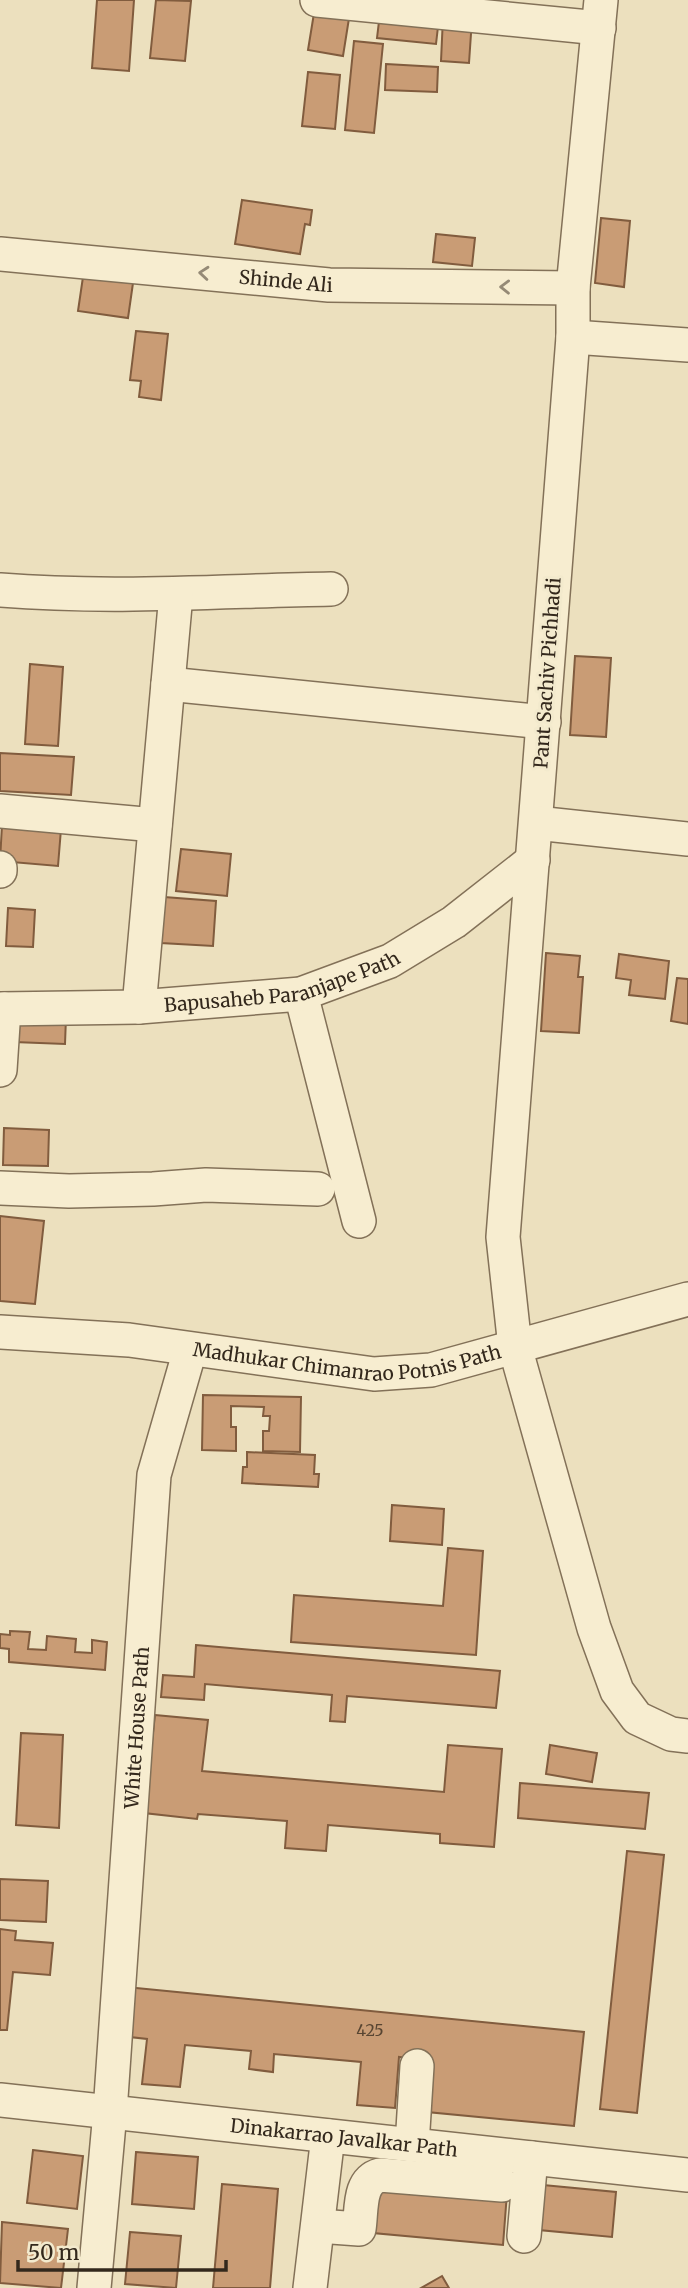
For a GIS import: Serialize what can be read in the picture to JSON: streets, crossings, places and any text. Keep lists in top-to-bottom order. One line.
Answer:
{"streets":{"street":["Shinde Ali","Pant Sachiv Pichhadi","Bapusaheb Paranjape Path","Madhukar Chimanrao Potnis Path","White House Path","Dinakarrao Javalkar Path"]},"crossings":[["Shinde Ali","Pant Sachiv Pichhadi"],["Pant Sachiv Pichhadi","Bapusaheb Paranjape Path"],["Pant Sachiv Pichhadi","Madhukar Chimanrao Potnis Path"],["Madhukar Chimanrao Potnis Path","White House Path"],["White House Path","Dinakarrao Javalkar Path"]],"house_numbers":["425"],"scale_bar":"50 m"}
